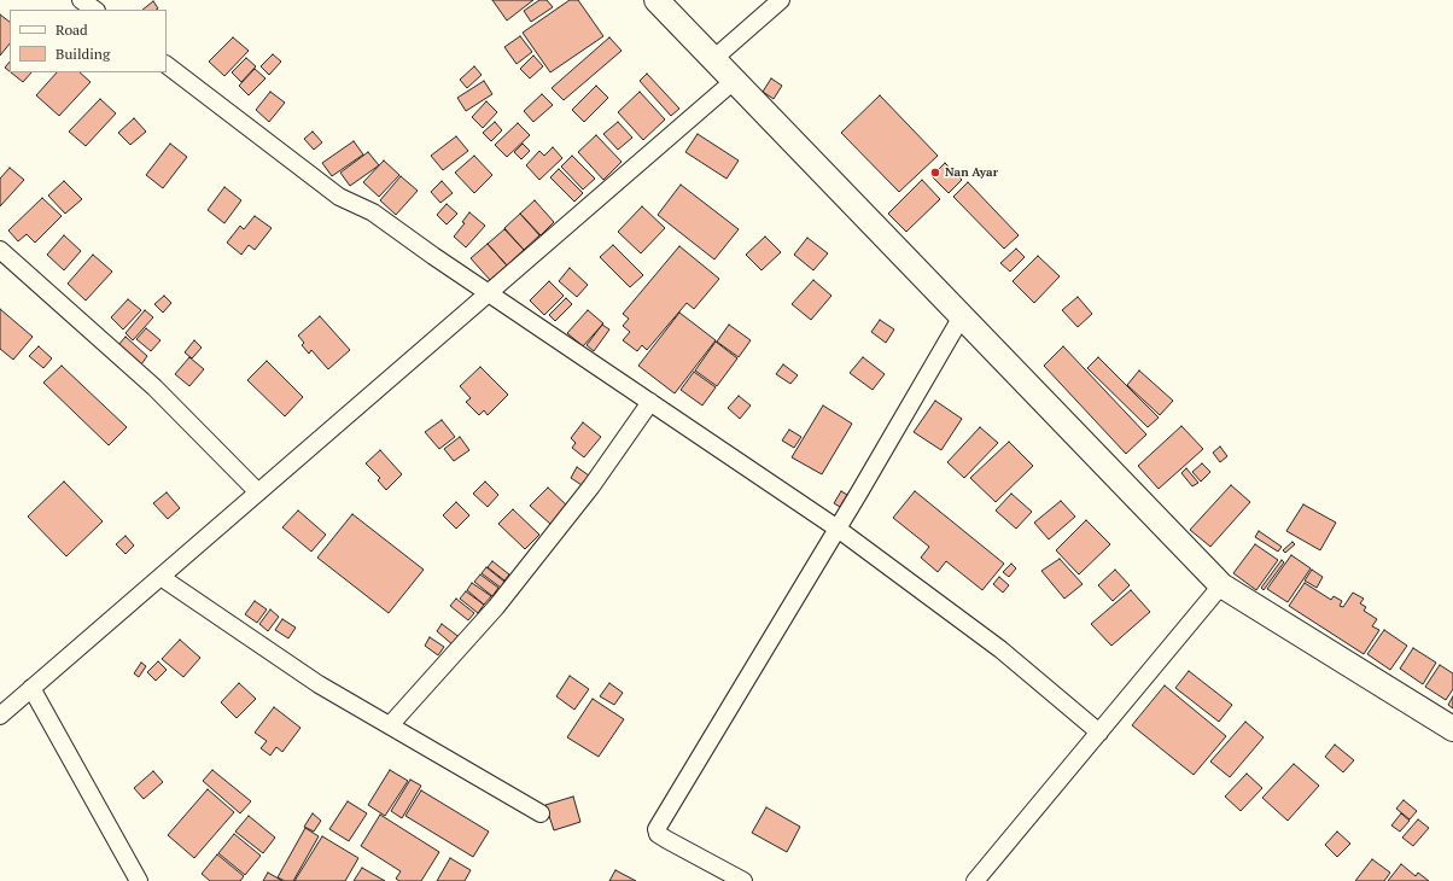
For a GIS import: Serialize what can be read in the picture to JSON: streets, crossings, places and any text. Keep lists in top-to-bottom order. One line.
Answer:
{"places":["Nan Ayar"],"legend":["Road","Building"]}
